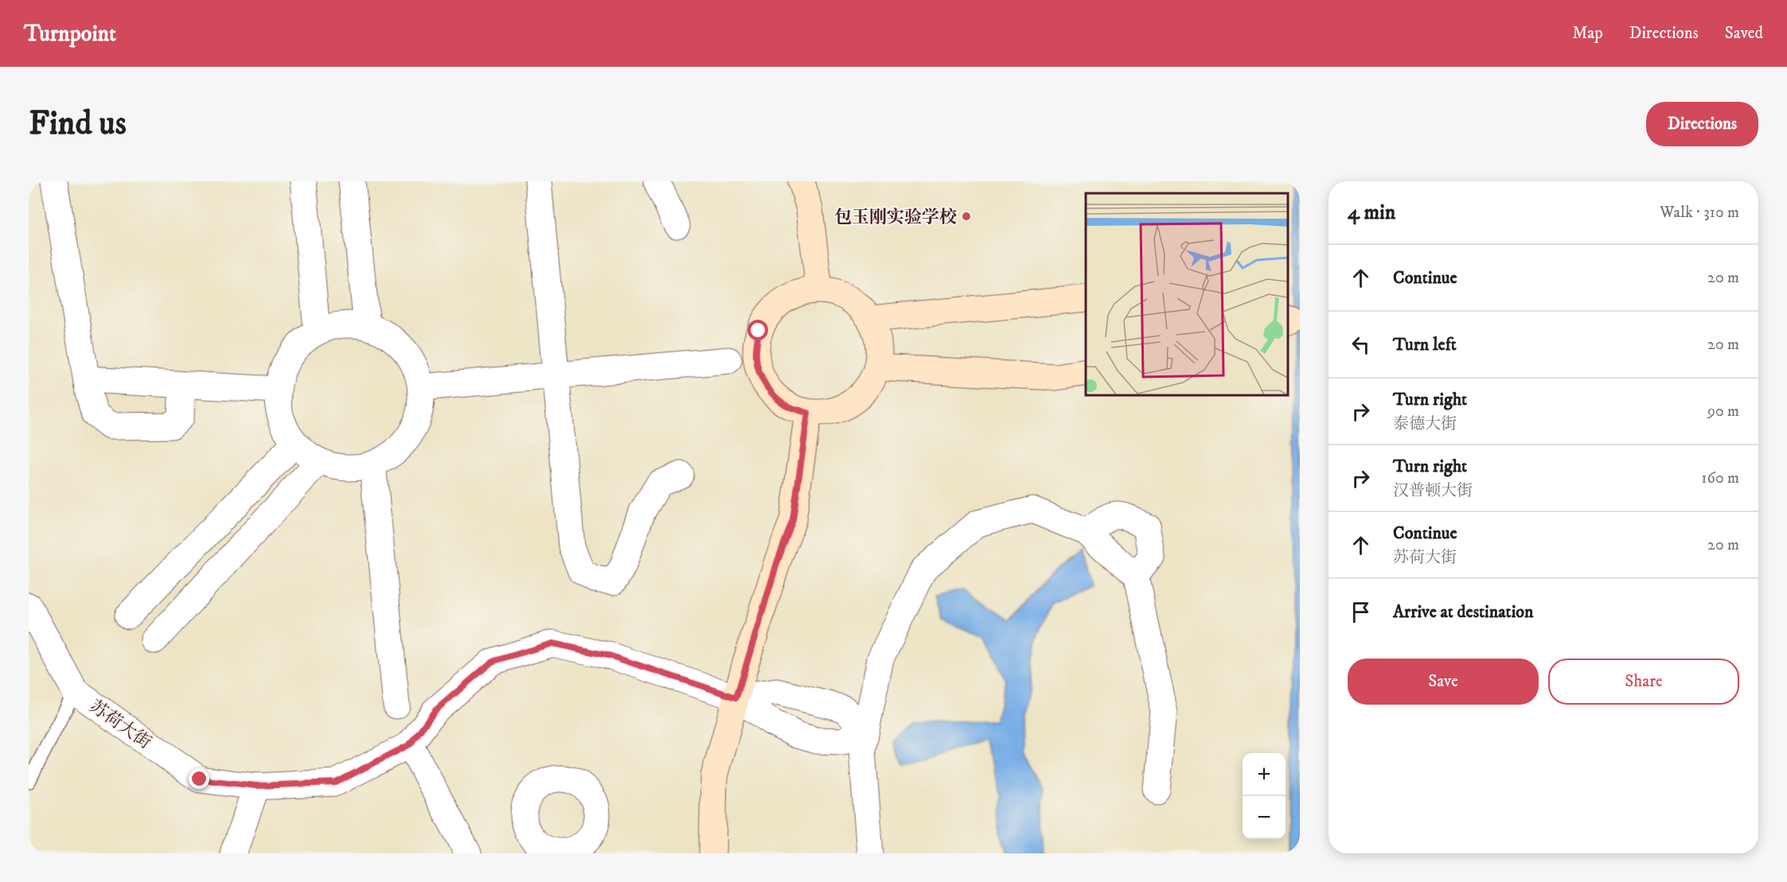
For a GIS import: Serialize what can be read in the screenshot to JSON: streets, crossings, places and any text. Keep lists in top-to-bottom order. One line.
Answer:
{"streets":{"street":["苏荷大街"]},"places":["包玉刚实验学校"],"page":{"header":"Turnpoint","nav":["Map","Directions","Saved"],"buttons":["Directions",["Save","Share"]],"title":"Find us","heading":["4 min","Walk · 310 m"],"list":[["Continue","20 m"],["Turn left","20 m"],["Turn right","泰德大街","90 m"],["Turn right","汉普顿大街","160 m"],["Continue","苏荷大街","20 m"],"Arrive at destination"],"map_buttons":["+","−"]}}
